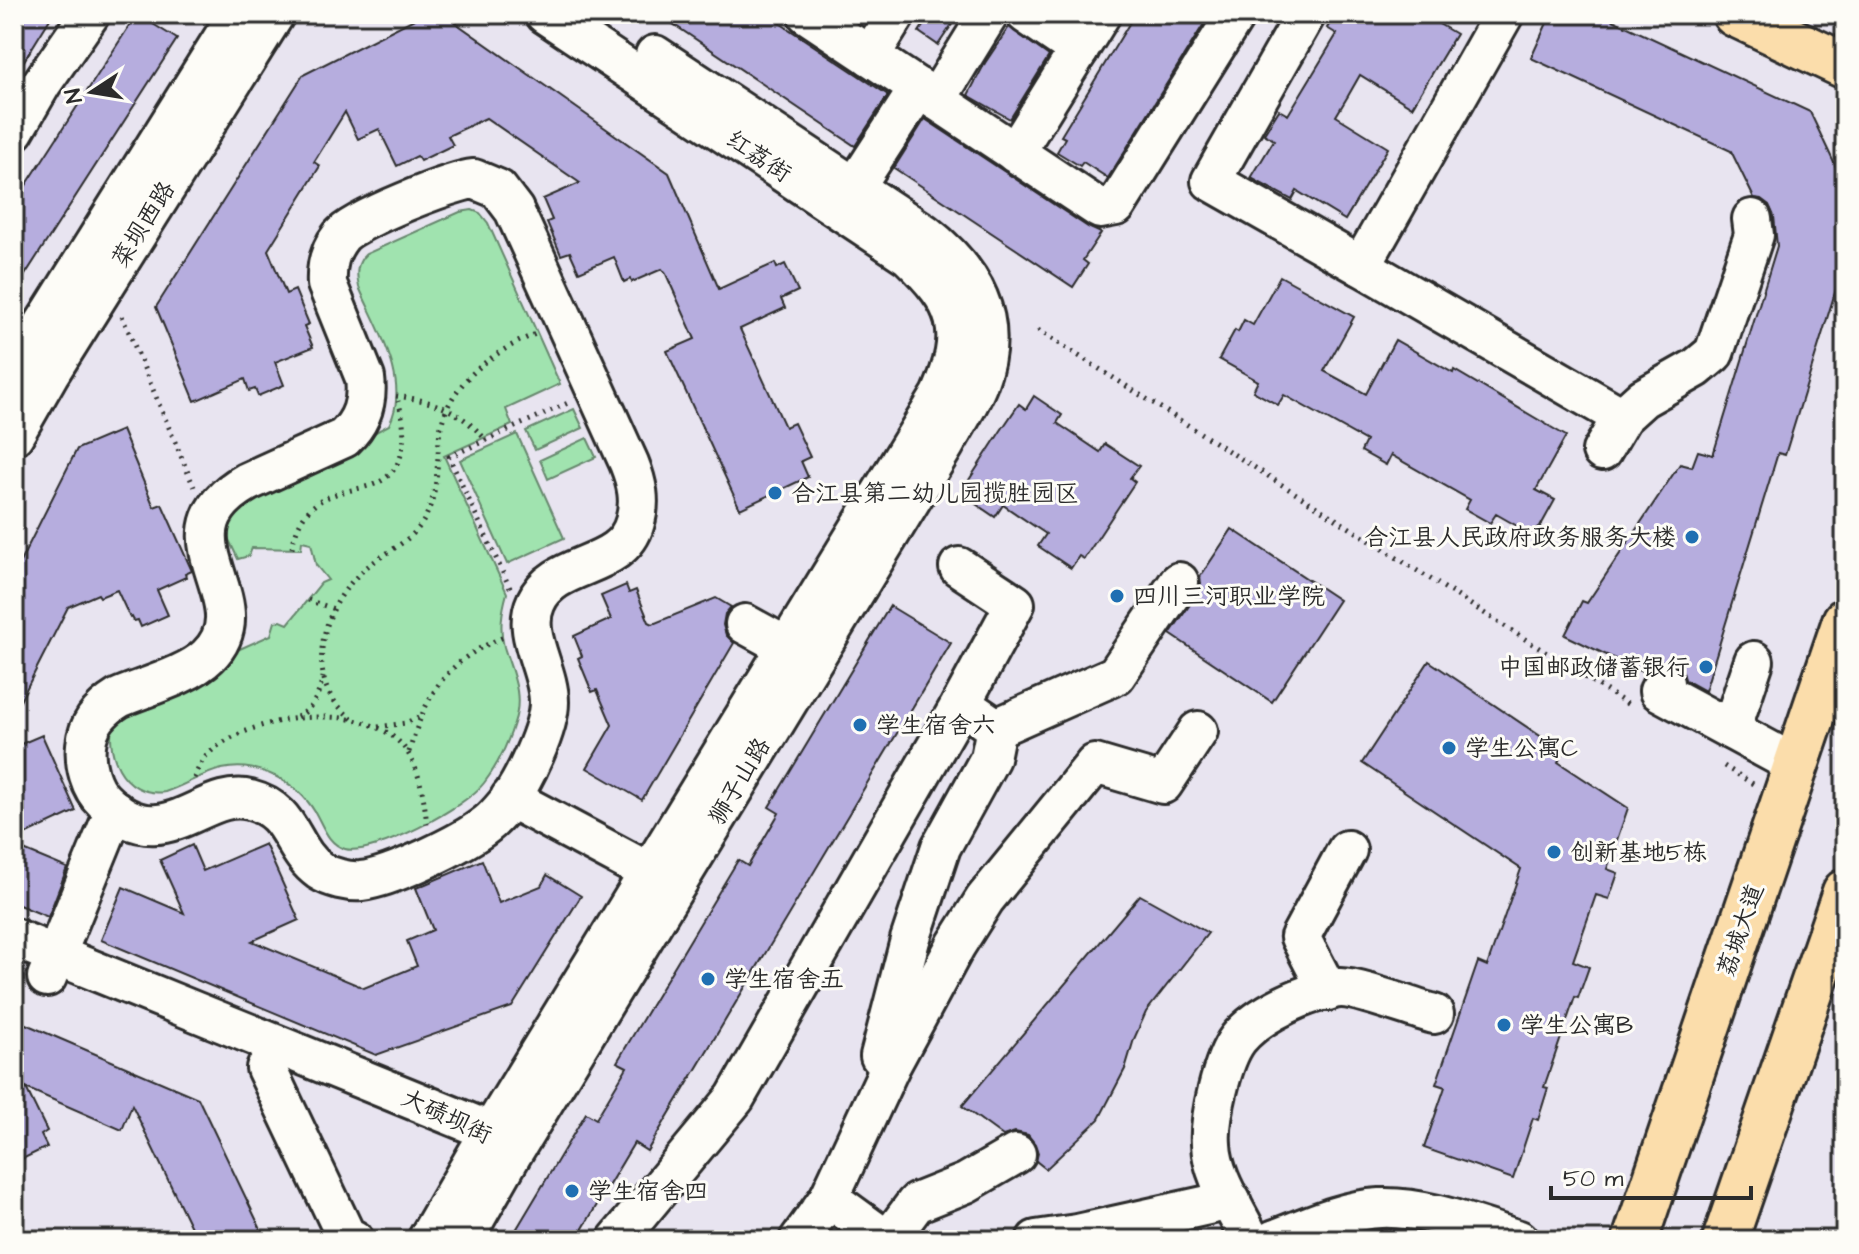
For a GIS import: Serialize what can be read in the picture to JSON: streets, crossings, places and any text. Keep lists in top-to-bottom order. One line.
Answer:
{"streets":{"main road":["荔城大道"],"street":["红荔街","菜坝西路","狮子山路","大碛坝街"]},"crossings":[["红荔街","狮子山路"],["狮子山路","大碛坝街"]],"places":["合江县第二幼儿园揽胜园区","合江县人民政府政务服务大楼","四川三河职业学院","中国邮政储蓄银行","学生宿舍六","学生公寓C","创新基地5栋","学生宿舍五","学生公寓B","学生宿舍四"],"scale_bar":"50 m","north":"left"}
